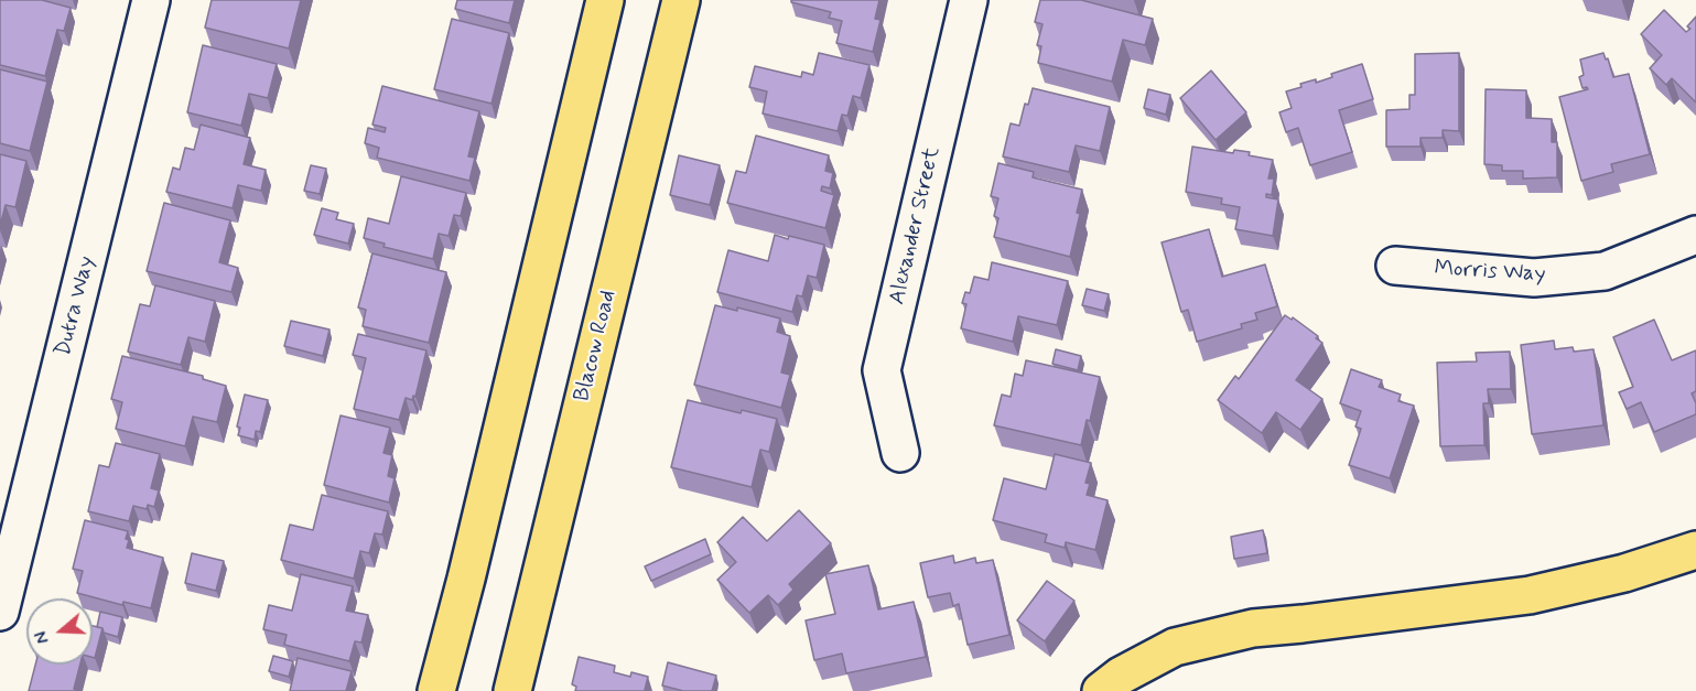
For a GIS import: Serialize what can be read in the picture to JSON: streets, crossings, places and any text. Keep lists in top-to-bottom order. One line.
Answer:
{"streets":{"main road":["Blacow Road"],"street":["Alexander Street","Morris Way","Dutra Way"]},"north":"left"}
